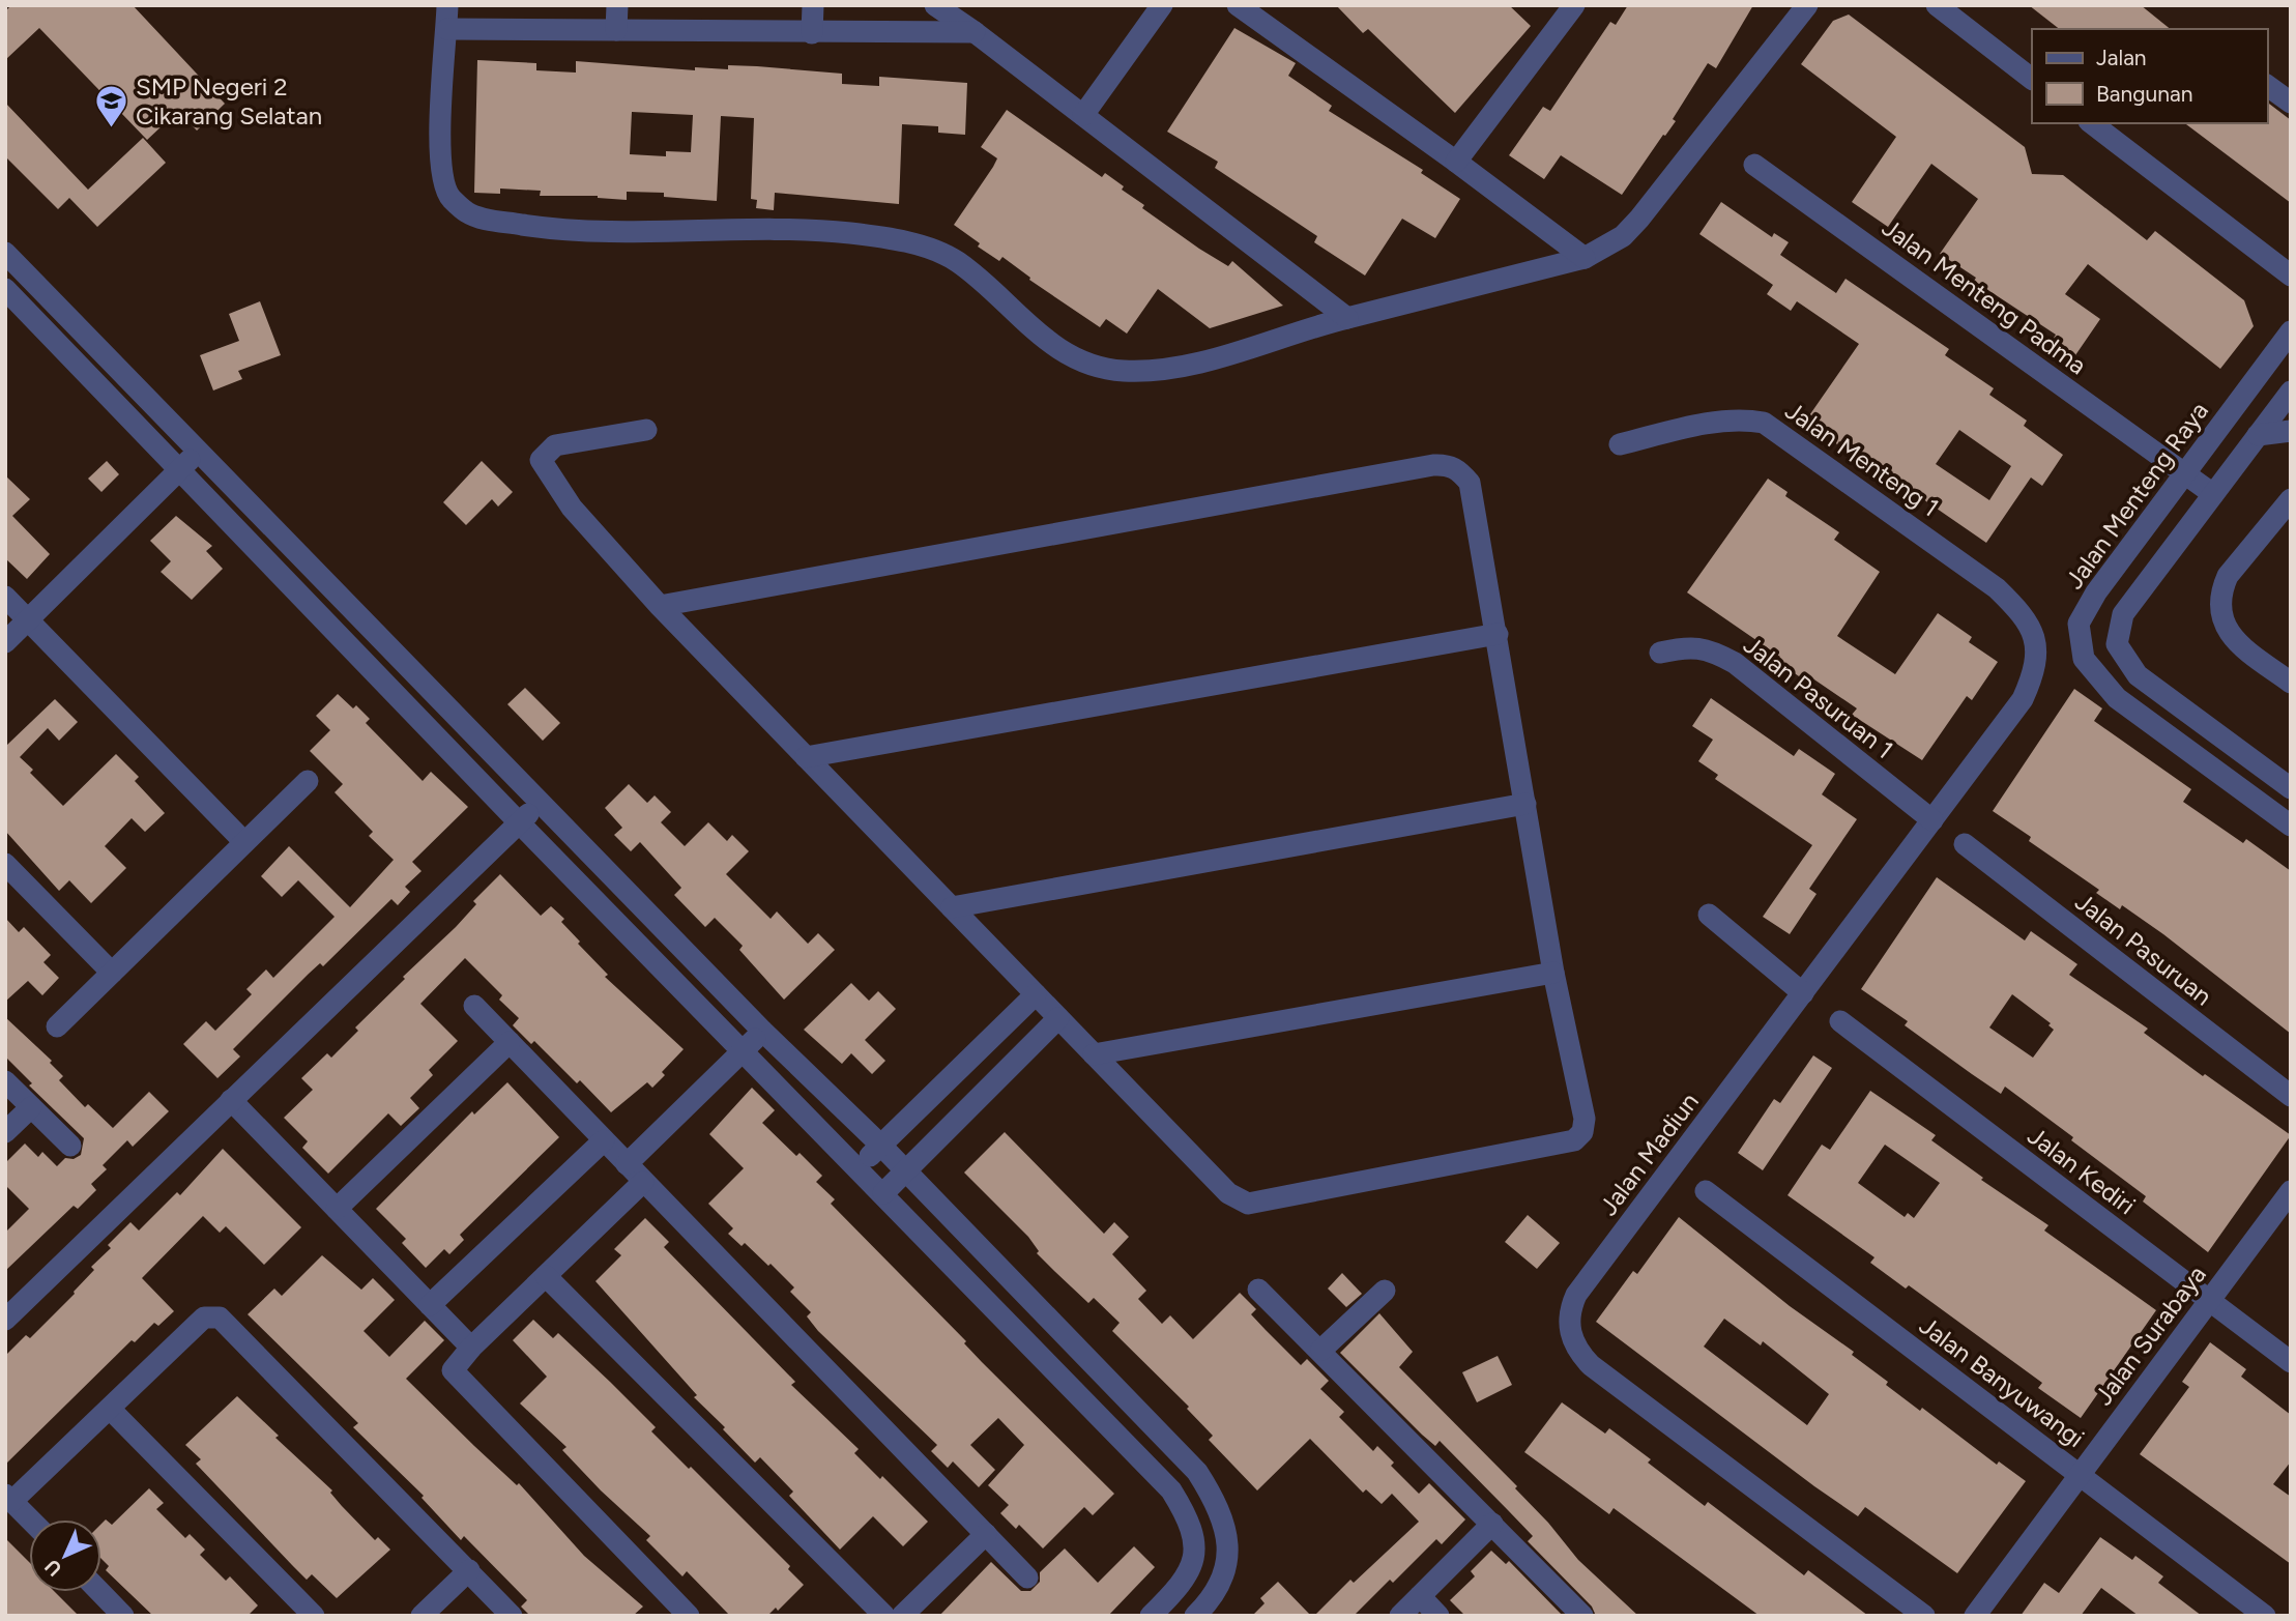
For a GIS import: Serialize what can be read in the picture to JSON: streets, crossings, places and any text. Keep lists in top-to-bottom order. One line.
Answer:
{"streets":{"street":["Jalan Menteng Padma","Jalan Menteng 1","Jalan Menteng Raya","Jalan Pasuruan 1","Jalan Pasuruan","Jalan Madiun","Jalan Kediri","Jalan Surabaya","Jalan Banyuwangi"]},"crossings":[["Jalan Menteng Padma","Jalan Menteng Raya"],["Jalan Menteng 1","Jalan Madiun"],["Jalan Pasuruan 1","Jalan Madiun"],["Jalan Kediri","Jalan Surabaya"],["Jalan Surabaya","Jalan Banyuwangi"]],"places":{"school or university":["SMP Negeri 2 Cikarang Selatan"]},"legend":["Jalan","Bangunan"],"north":"bottom left"}
